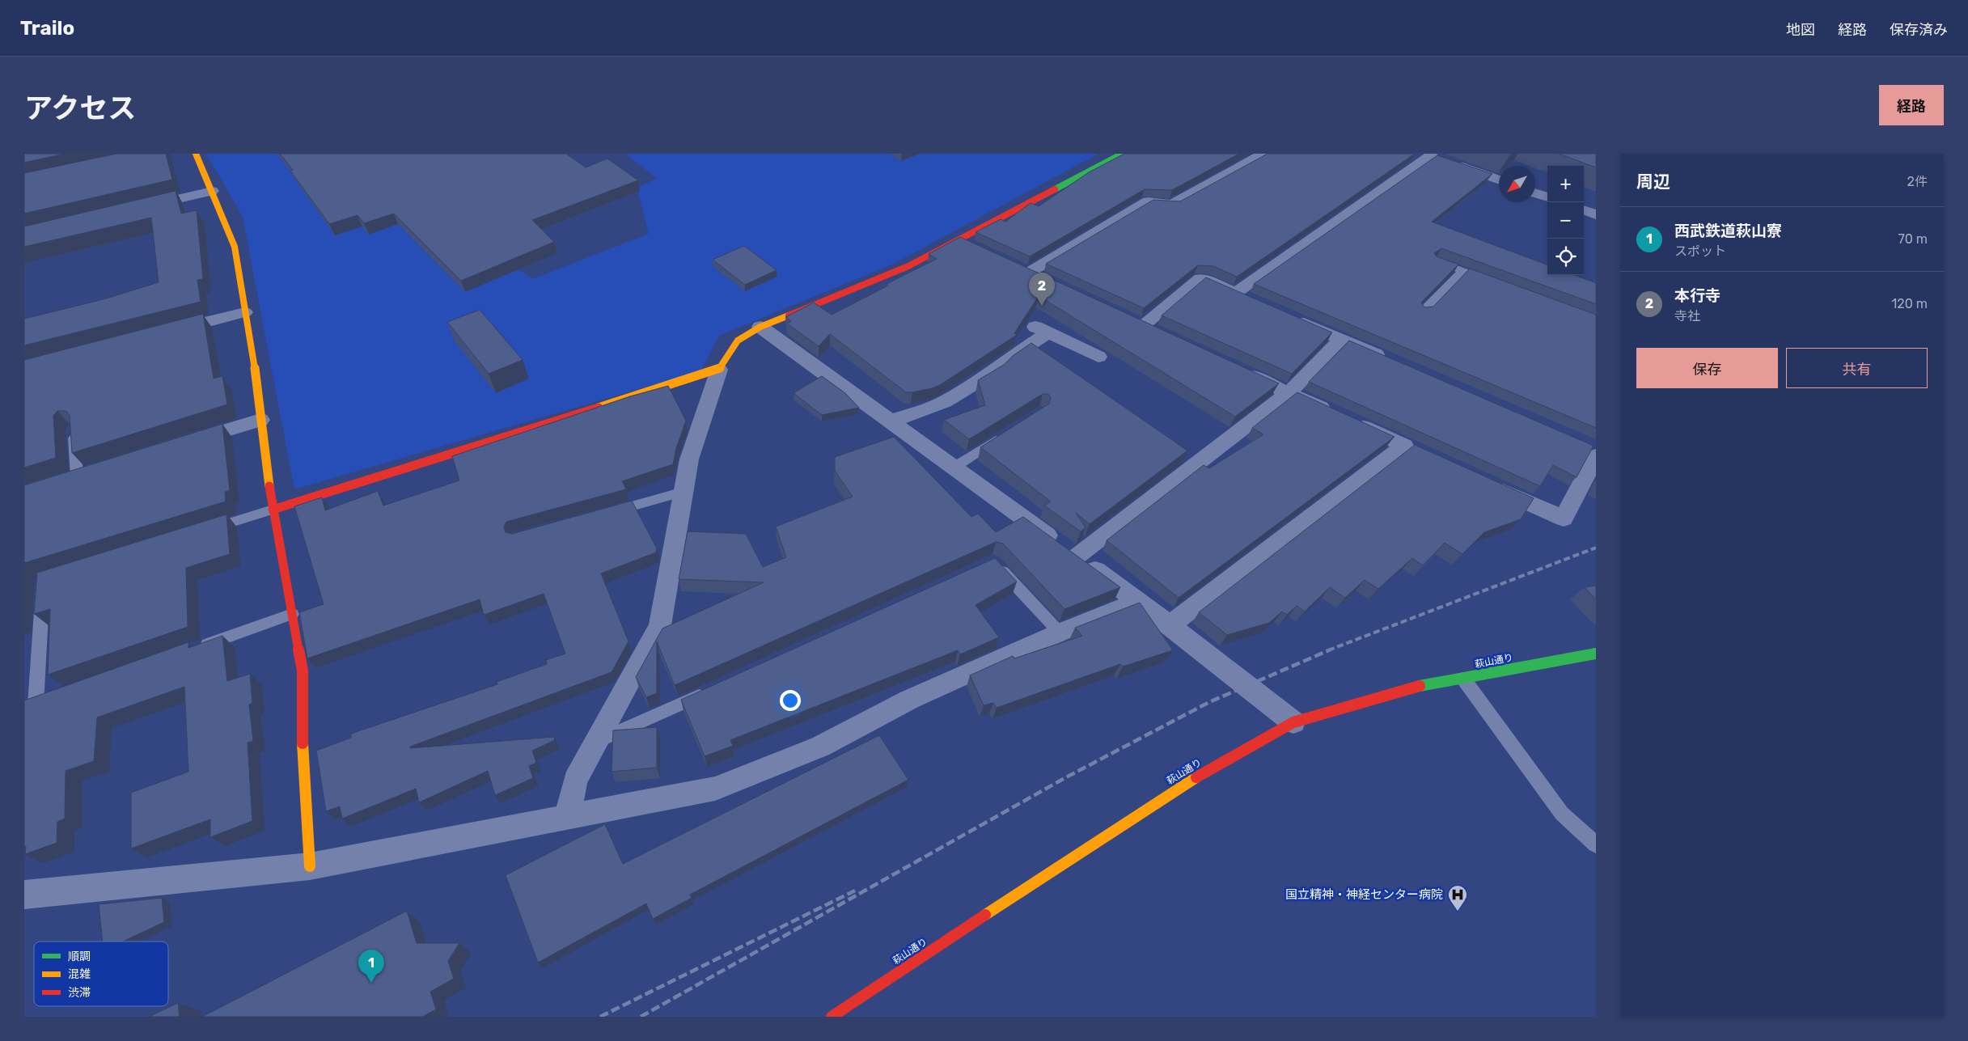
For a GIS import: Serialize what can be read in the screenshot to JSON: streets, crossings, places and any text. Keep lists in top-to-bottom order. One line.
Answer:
{"streets":{"street":["萩山通り"]},"places":{"hospital":["国立精神・神経センター病院"]},"legend":["順調","混雑","渋滞"],"north":"bottom left","page":{"header":"Trailo","nav":["地図","経路","保存済み"],"title":"アクセス","buttons":["経路",["保存","共有"]],"heading":["周辺","2件"],"map_buttons":["+","−"],"list":[{"mark":"1","name":"西武鉄道萩山寮","note":"スポット","value":"70 m"},{"mark":"2","name":"本行寺","note":"寺社","value":"120 m"}],"pins":["2","1"]}}
